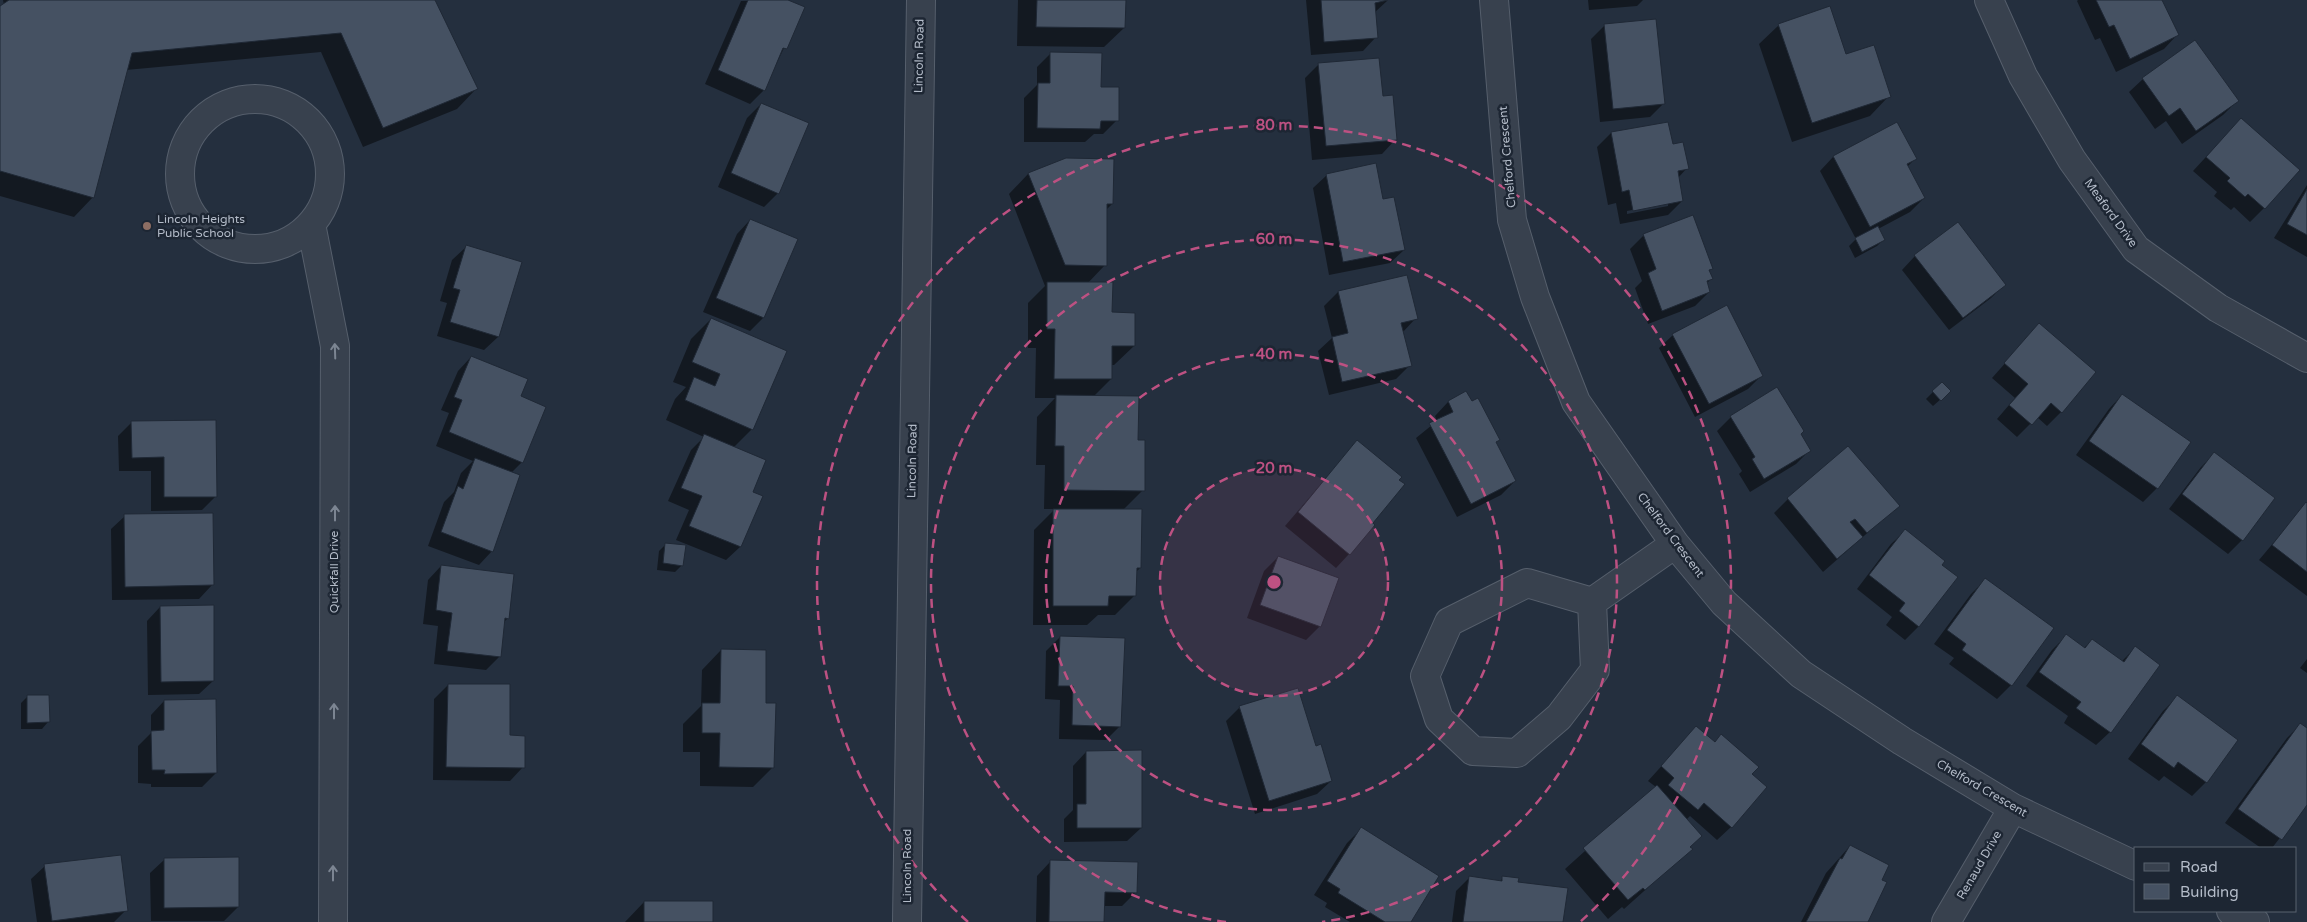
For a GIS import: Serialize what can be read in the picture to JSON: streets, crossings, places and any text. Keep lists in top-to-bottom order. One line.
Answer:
{"streets":{"street":["Lincoln Road","Chelford Crescent","Meaford Drive","Quickfall Drive","Renaud Drive"]},"crossings":[["Chelford Crescent","Renaud Drive"]],"one_way":["Quickfall Drive"],"places":["Lincoln Heights Public School"],"legend":["Road","Building"],"rings":["80 m","60 m","40 m","20 m"]}
